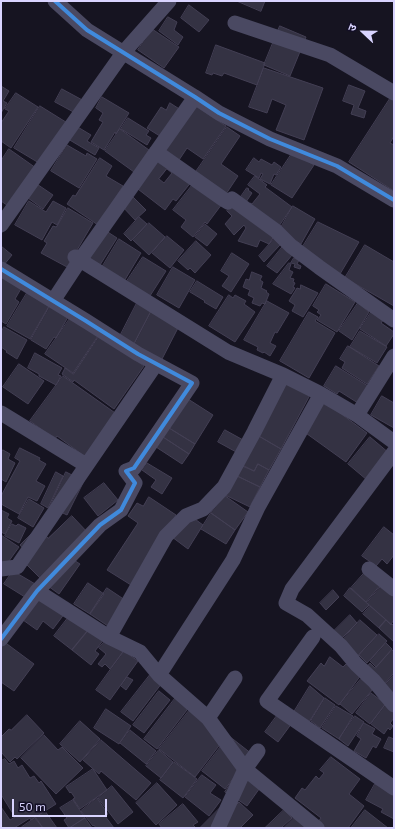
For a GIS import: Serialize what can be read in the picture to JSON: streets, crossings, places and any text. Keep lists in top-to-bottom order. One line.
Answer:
{"scale_bar":"50 m","north":"left"}
